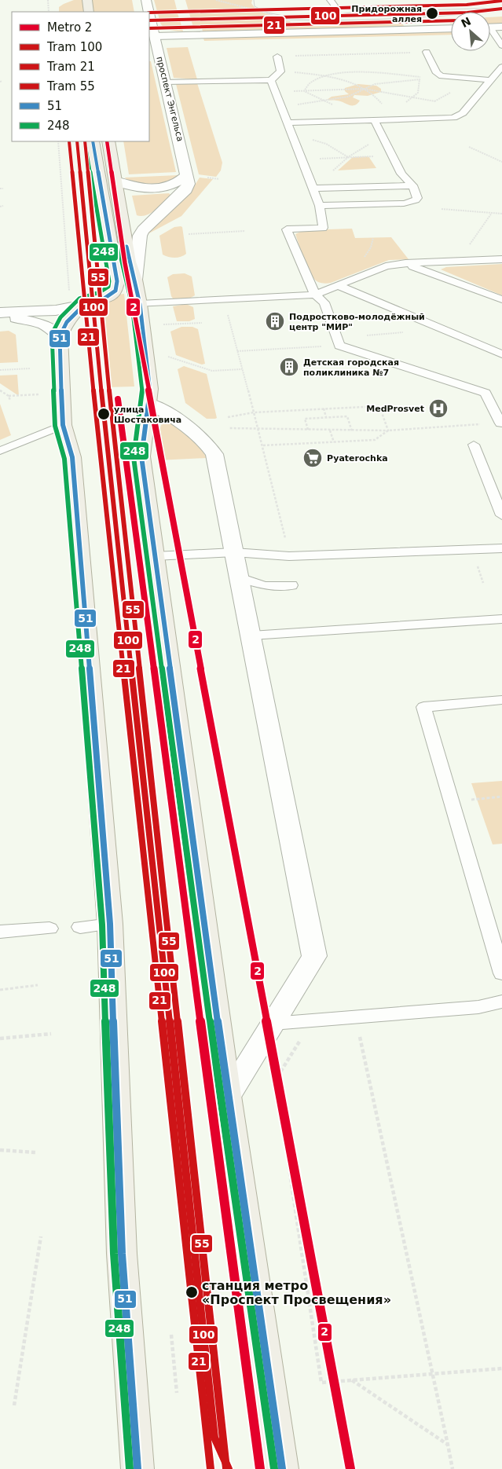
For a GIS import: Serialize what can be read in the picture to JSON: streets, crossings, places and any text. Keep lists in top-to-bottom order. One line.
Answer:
{"streets":{"main road":["проспект Энгельса"]},"places":{"other":["Придорожная аллея","улица Шостаковича","станция метро «Проспект Просвещения»"],"building":["Подростково-молодёжный центр \"МИР\"","Детская городская поликлиника №7"],"hospital":["MedProsvet"],"supermarket":["Pyaterochka"]},"lines":["tram line 55","tram line 100","tram line 21","metro line 2","transit line 51","transit line 248"],"legend":["Metro 2","Tram 100","Tram 21","Tram 55","51","248"],"north":"top left"}
